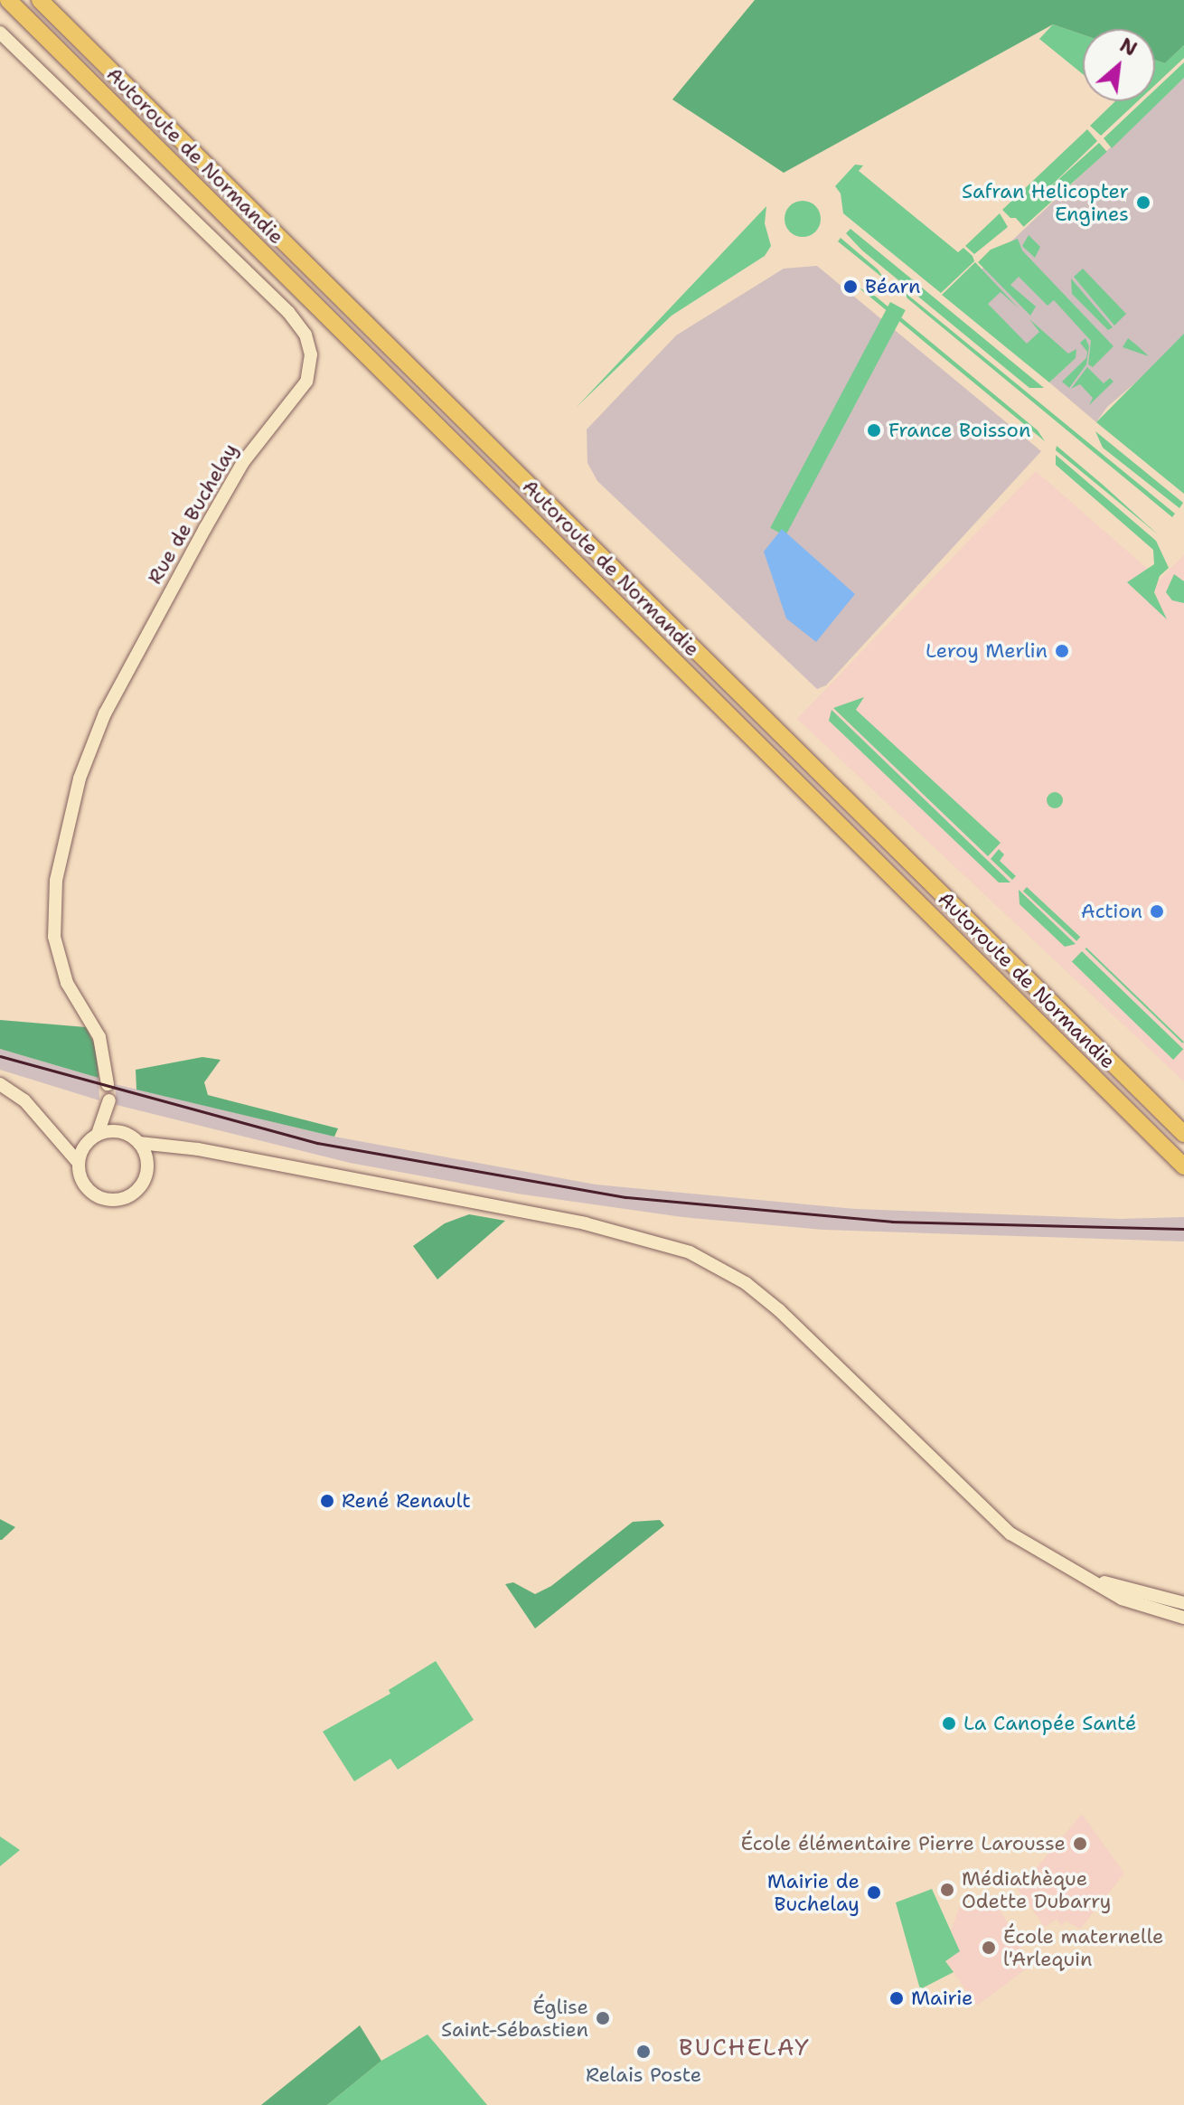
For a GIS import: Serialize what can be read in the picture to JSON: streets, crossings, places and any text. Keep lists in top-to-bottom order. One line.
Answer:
{"streets":{"highway":["Autoroute de Normandie"],"street":["Rue de Buchelay"]},"districts":["BUCHELAY"],"places":["Safran Helicopter Engines","Béarn","France Boisson","Leroy Merlin","Action","René Renault","La Canopée Santé","École élémentaire Pierre Larousse","Médiathèque Odette Dubarry","Mairie de Buchelay","École maternelle l'Arlequin","Mairie","Église Saint-Sébastien","Relais Poste"],"north":"top right"}
